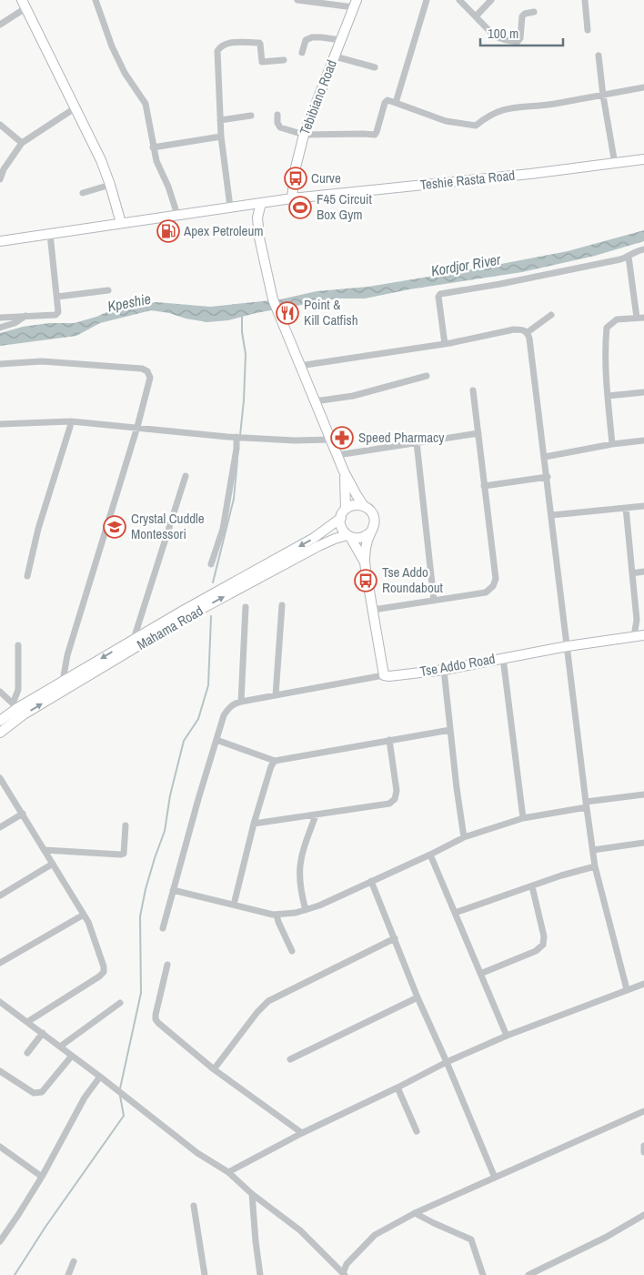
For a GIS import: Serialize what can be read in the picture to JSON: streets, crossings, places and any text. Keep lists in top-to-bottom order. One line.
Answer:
{"streets":{"street":["Tebibiano Road","Teshie Rasta Road","Mahama Road","Tse Addo Road"]},"crossings":[["Tebibiano Road","Teshie Rasta Road"]],"water":["Kordjor River","Kpeshie"],"places":{"bus stop":["Curve","Tse Addo Roundabout"],"sports":["F45 Circuit Box Gym"],"fuel station":["Apex Petroleum"],"restaurant":["Point & Kill Catfish"],"pharmacy":["Speed Pharmacy"],"school or university":["Crystal Cuddle Montessori"]},"scale_bar":"100 m"}
